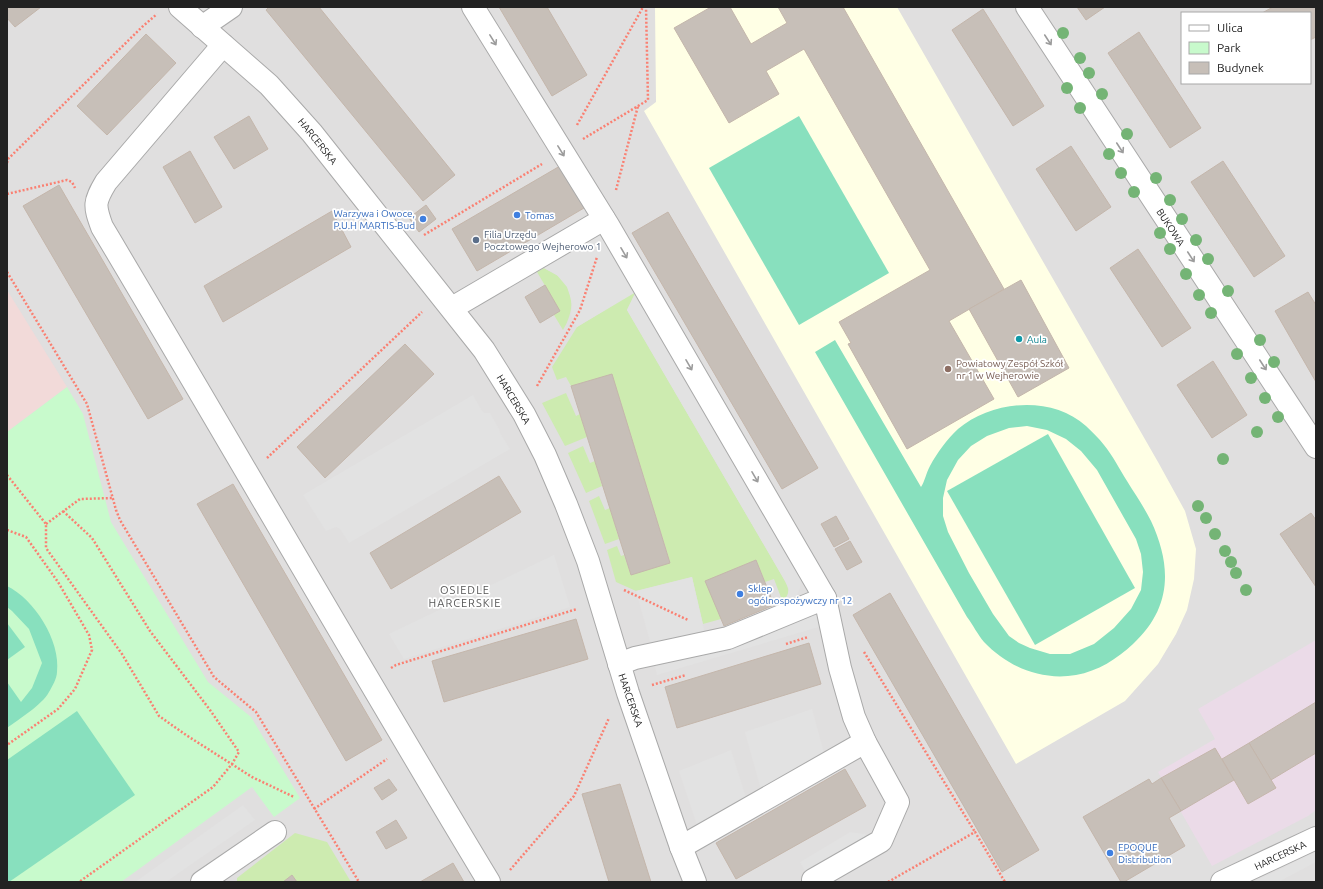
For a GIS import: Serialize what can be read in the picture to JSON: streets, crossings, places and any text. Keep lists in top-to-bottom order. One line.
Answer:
{"streets":{"street":["HARCERSKA","BUKOWA"]},"one_way":["BUKOWA"],"districts":["OSIEDLE HARCERSKIE"],"places":["Tomas","Warzywa i Owoce, P.U.H MARTIS-Bud","Filia Urzędu Pocztowego Wejherowo 1","Aula","Powiatowy Zespół Szkół nr 1 w Wejherowie","Sklep ogólnospożywczy nr 12","EPOQUE Distribution"],"legend":["Ulica","Park","Budynek"]}
